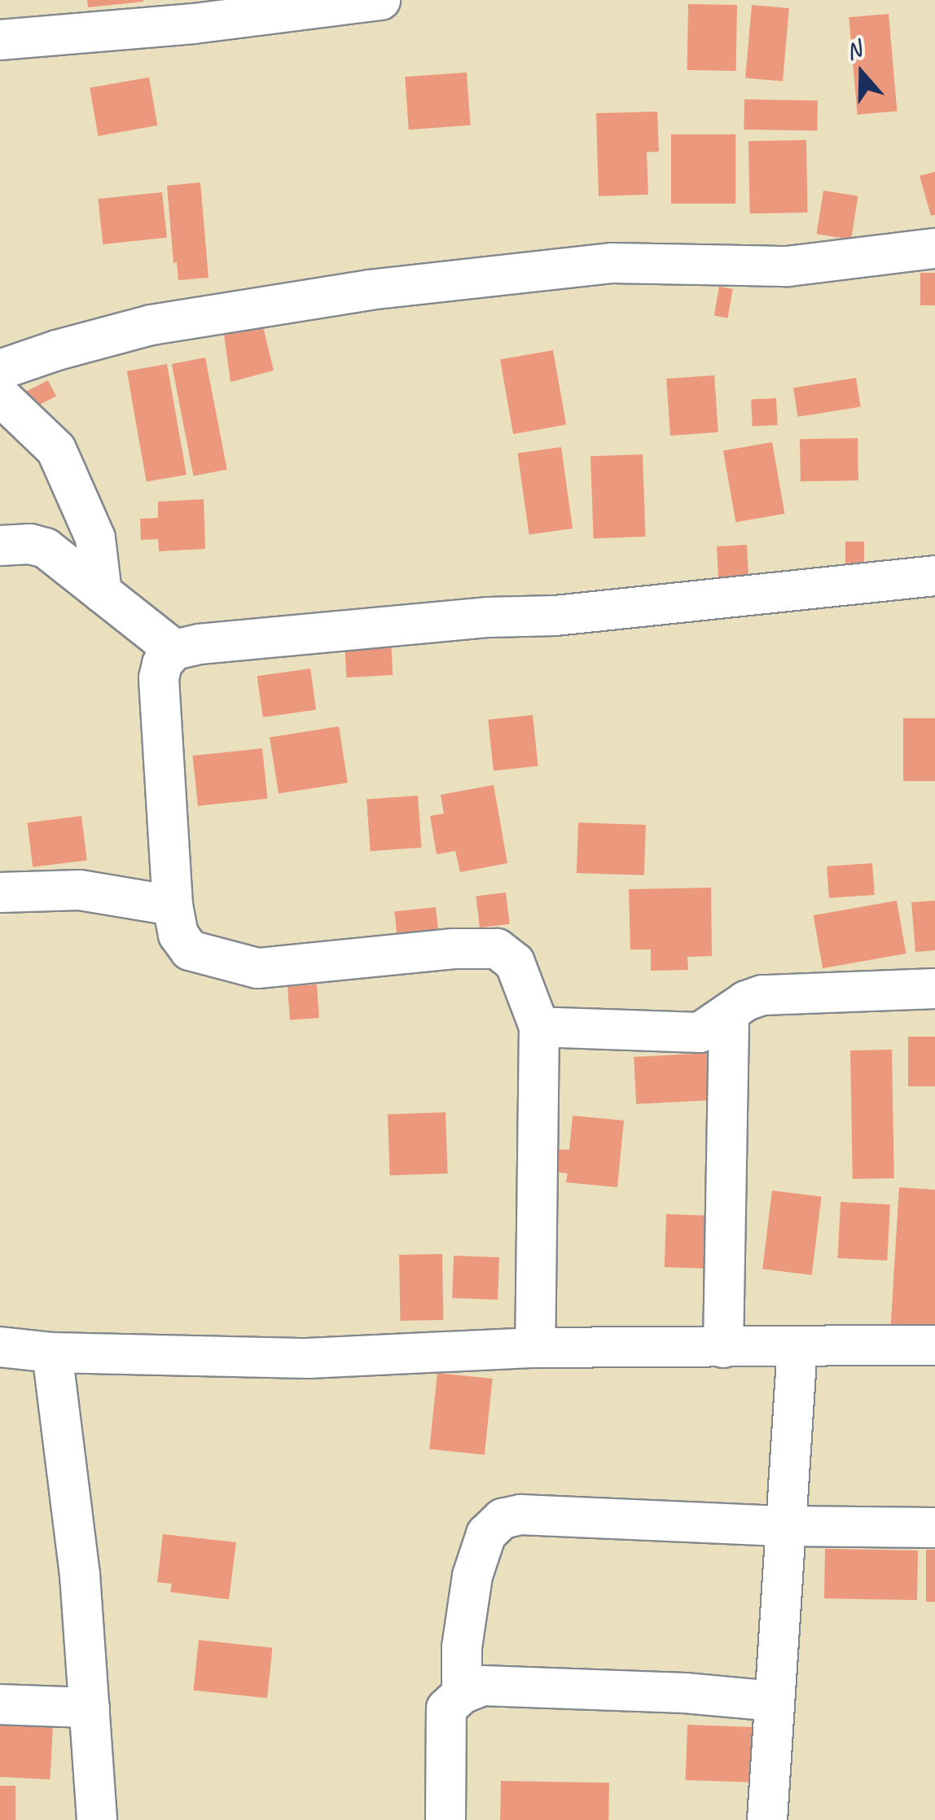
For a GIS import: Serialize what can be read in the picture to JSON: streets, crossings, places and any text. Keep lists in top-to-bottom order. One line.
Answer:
{"north":"top"}
